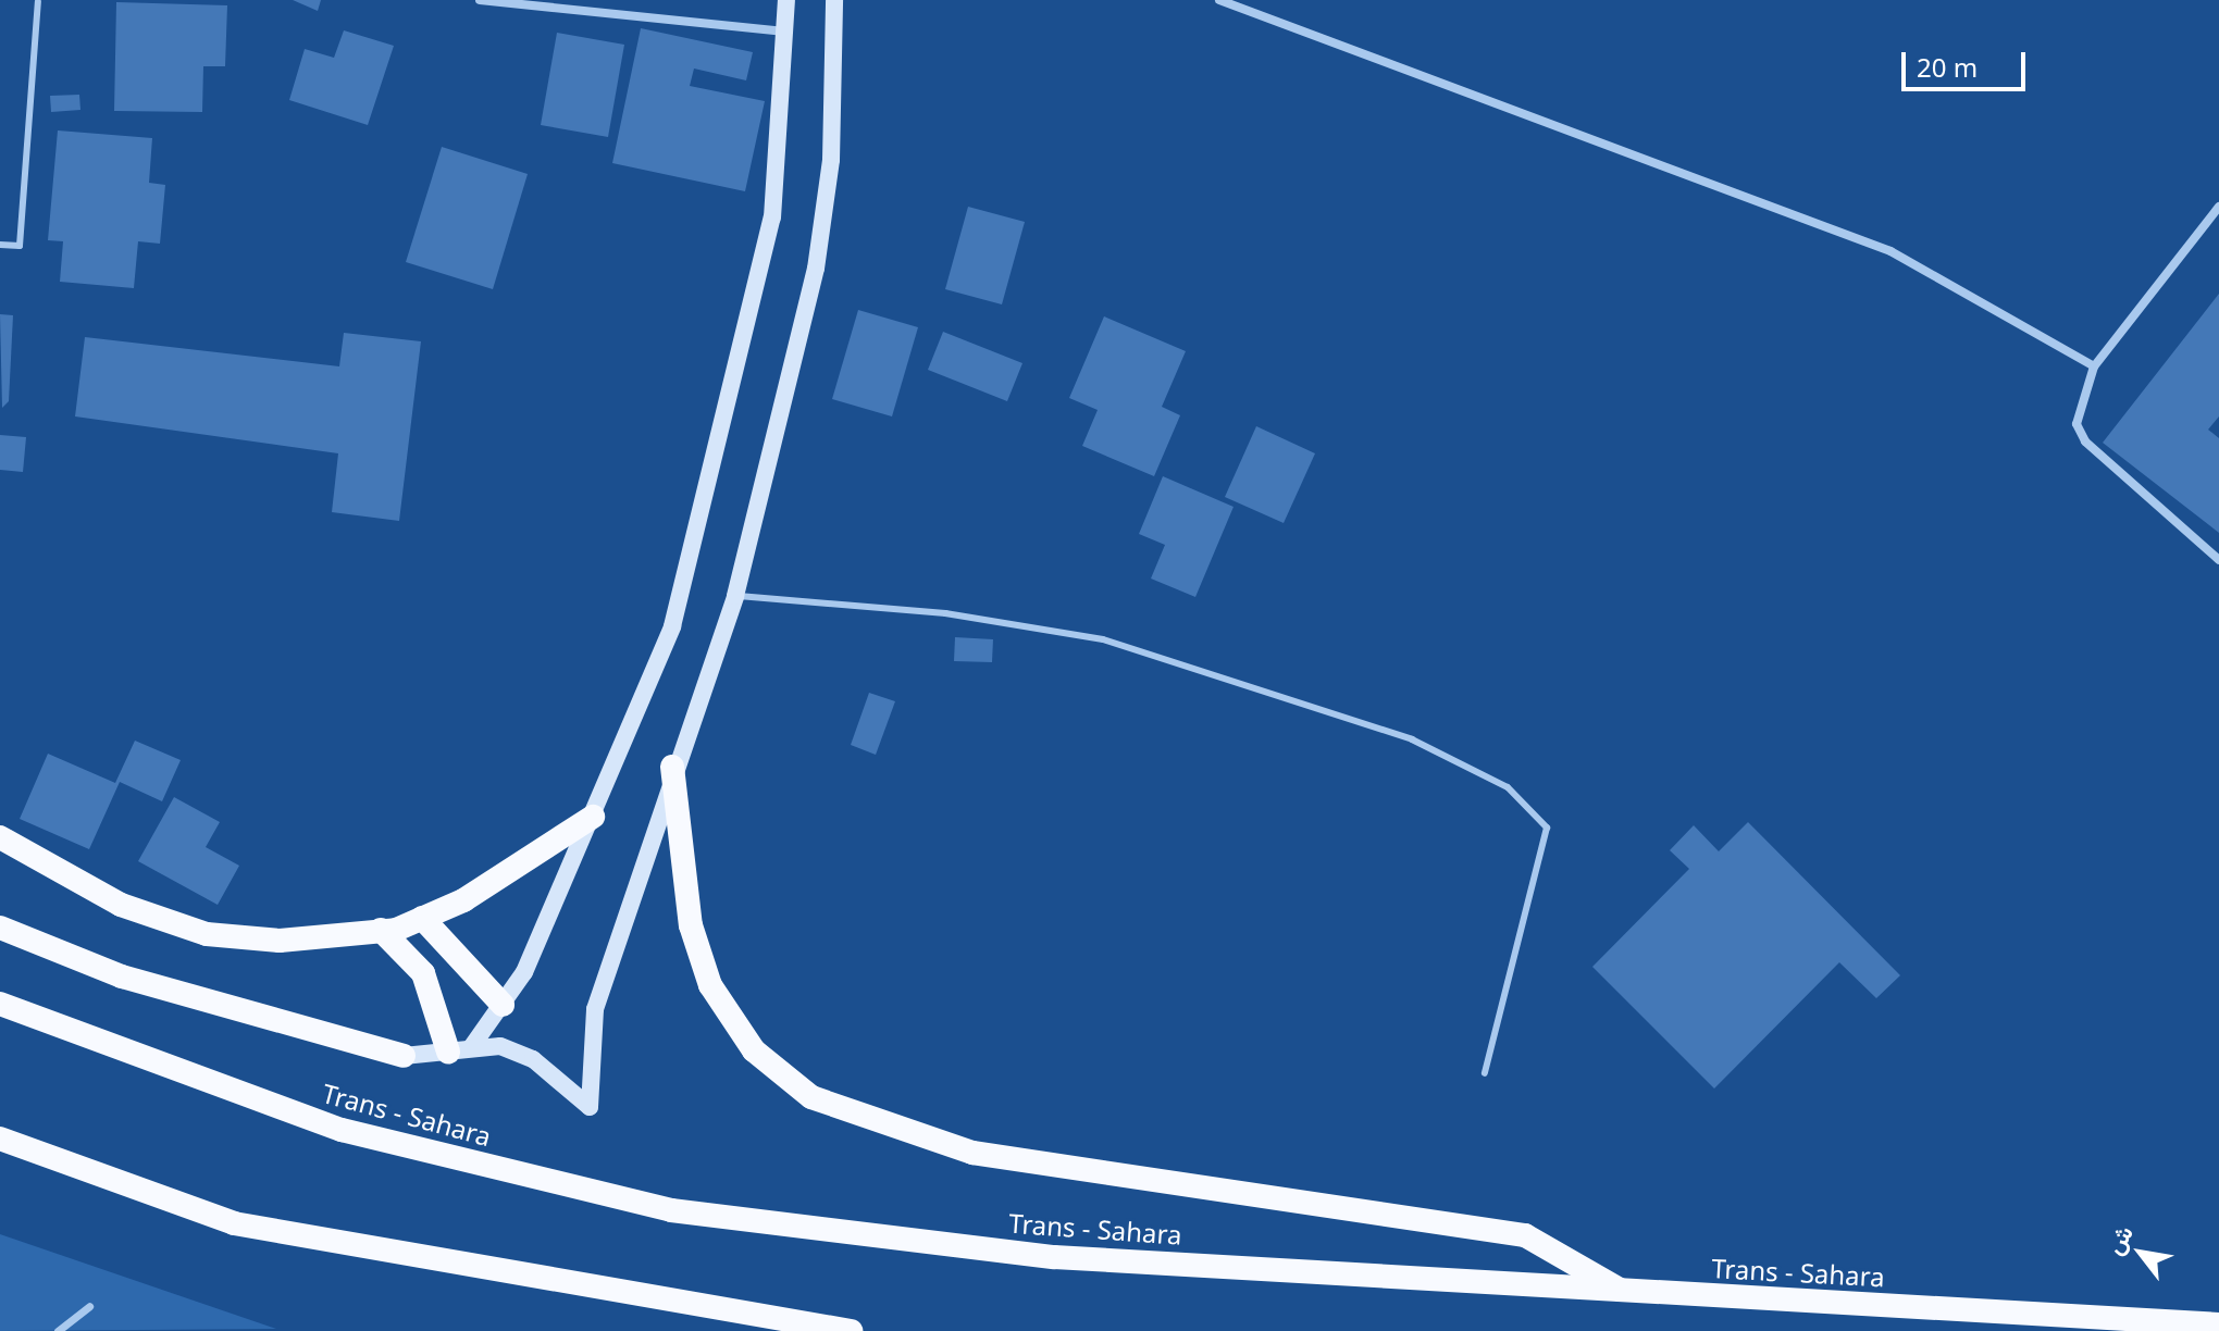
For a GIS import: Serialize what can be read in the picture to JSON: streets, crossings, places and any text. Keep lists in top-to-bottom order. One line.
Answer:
{"streets":{"highway":["Trans - Sahara"]},"scale_bar":"20 m","north":"top left"}
